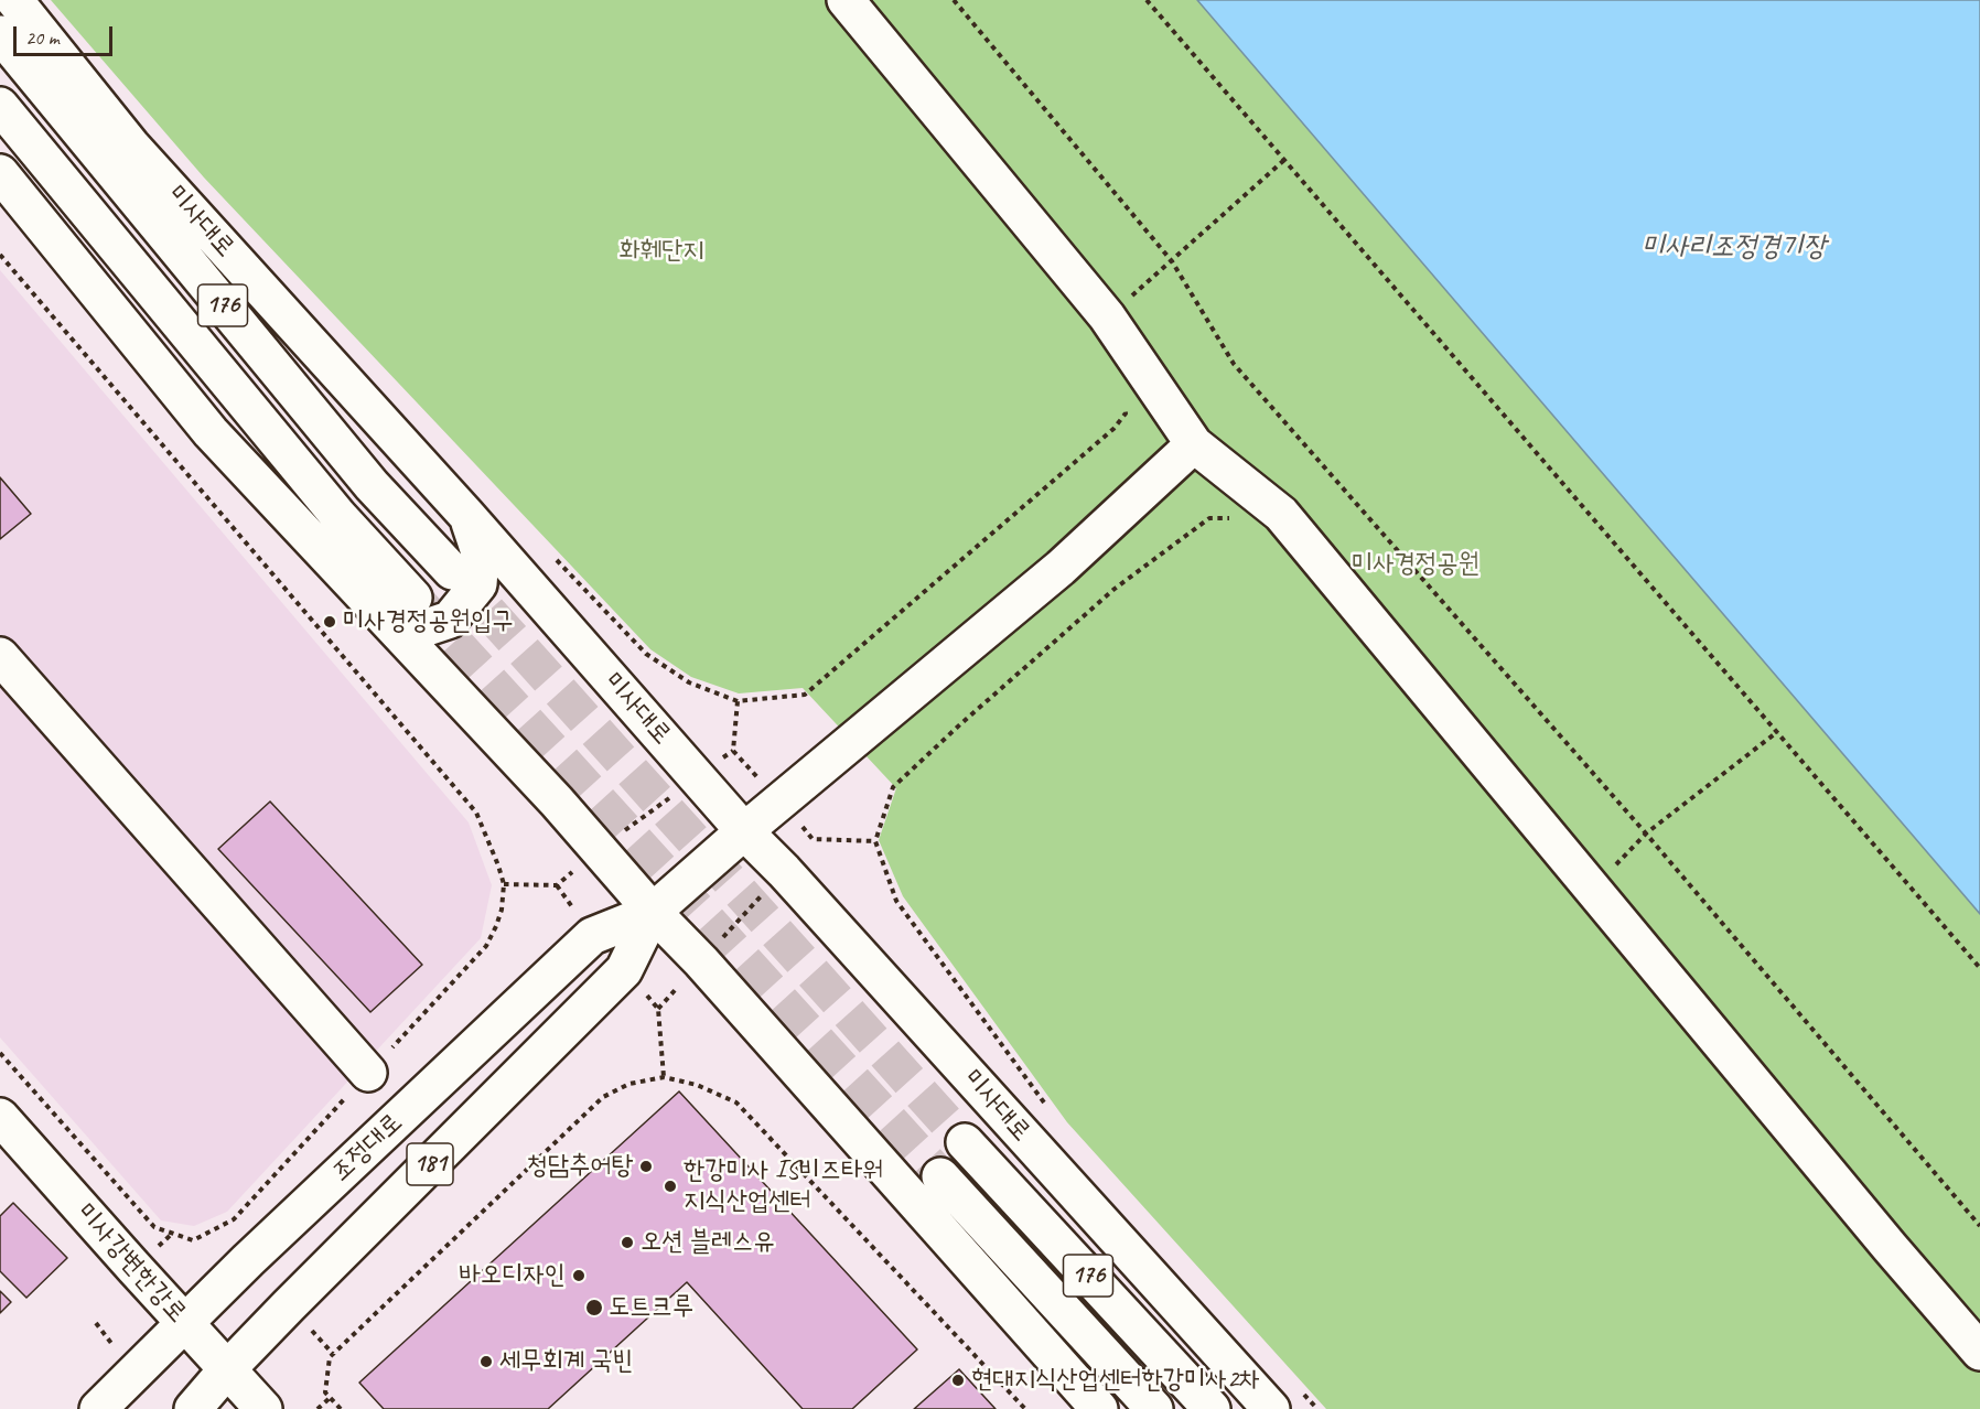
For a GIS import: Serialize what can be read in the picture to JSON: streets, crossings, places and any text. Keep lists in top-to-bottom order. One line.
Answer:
{"streets":{"main road":["미사대로","176","조정대로","181","미사강변한강로"]},"crossings":[["미사대로","조정대로"],["조정대로","미사강변한강로"]],"water":["미사리조정경기장"],"parks":["화훼단지","미사경정공원"],"places":["미사경정공원입구","청담추어탕","한강미사 IS비즈타워 지식산업센터","오션 블레스유","바오디자인","도트크루","세무회계 국빈","현대지식산업센터한강미사2차"],"scale_bar":"20 m"}
